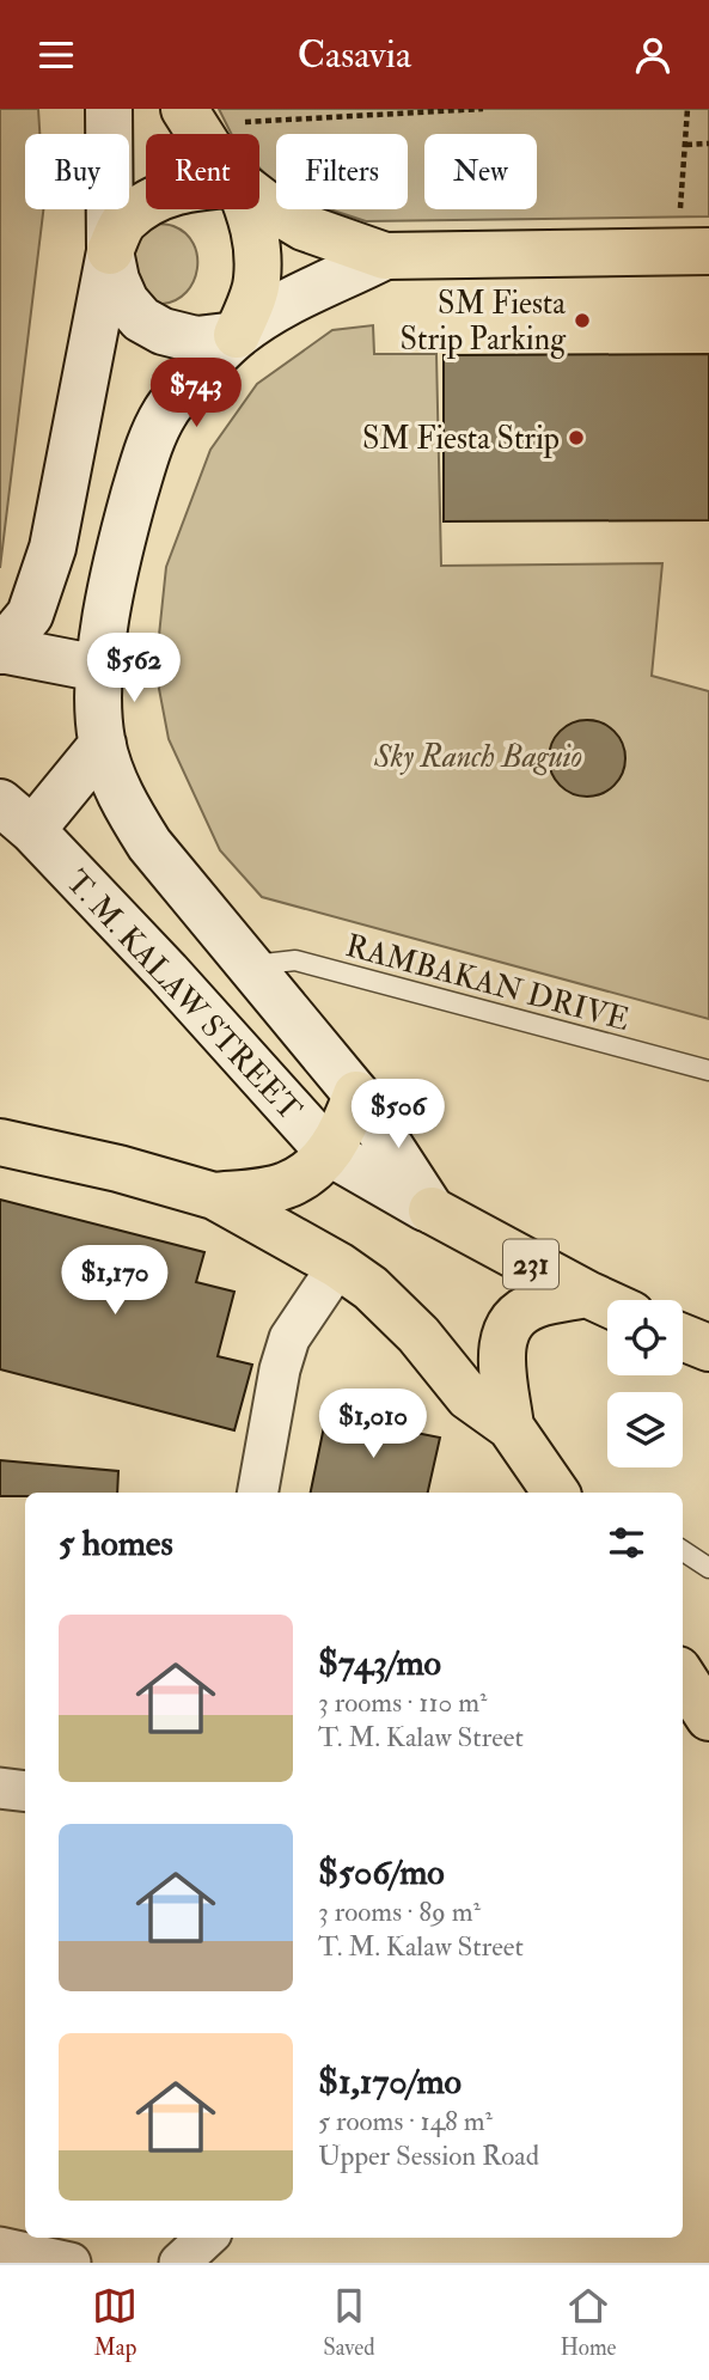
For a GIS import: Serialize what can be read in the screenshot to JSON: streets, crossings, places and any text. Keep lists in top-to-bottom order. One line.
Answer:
{"streets":{"main road":["T. M. KALAW STREET","231"],"lane":["RAMBAKAN DRIVE"]},"crossings":[["RAMBAKAN DRIVE","T. M. KALAW STREET"],["T. M. KALAW STREET","231"]],"parks":["Sky Ranch Baguio"],"places":["SM Fiesta Strip Parking","SM Fiesta Strip"],"page":{"header":"Casavia","chip":["Buy","Rent","Filters","New"],"price":["$743","$562","$506","$1,170","$1,010"],"heading":"5 homes","list":[{"name":"$743/mo","note":"3 rooms · 110 m² · T. M. Kalaw Street"},{"name":"$506/mo","note":"3 rooms · 89 m² · T. M. Kalaw Street"},{"name":"$1,170/mo","note":"5 rooms · 148 m² · Upper Session Road"}],"tabs":["Map","Saved","Home"]}}
